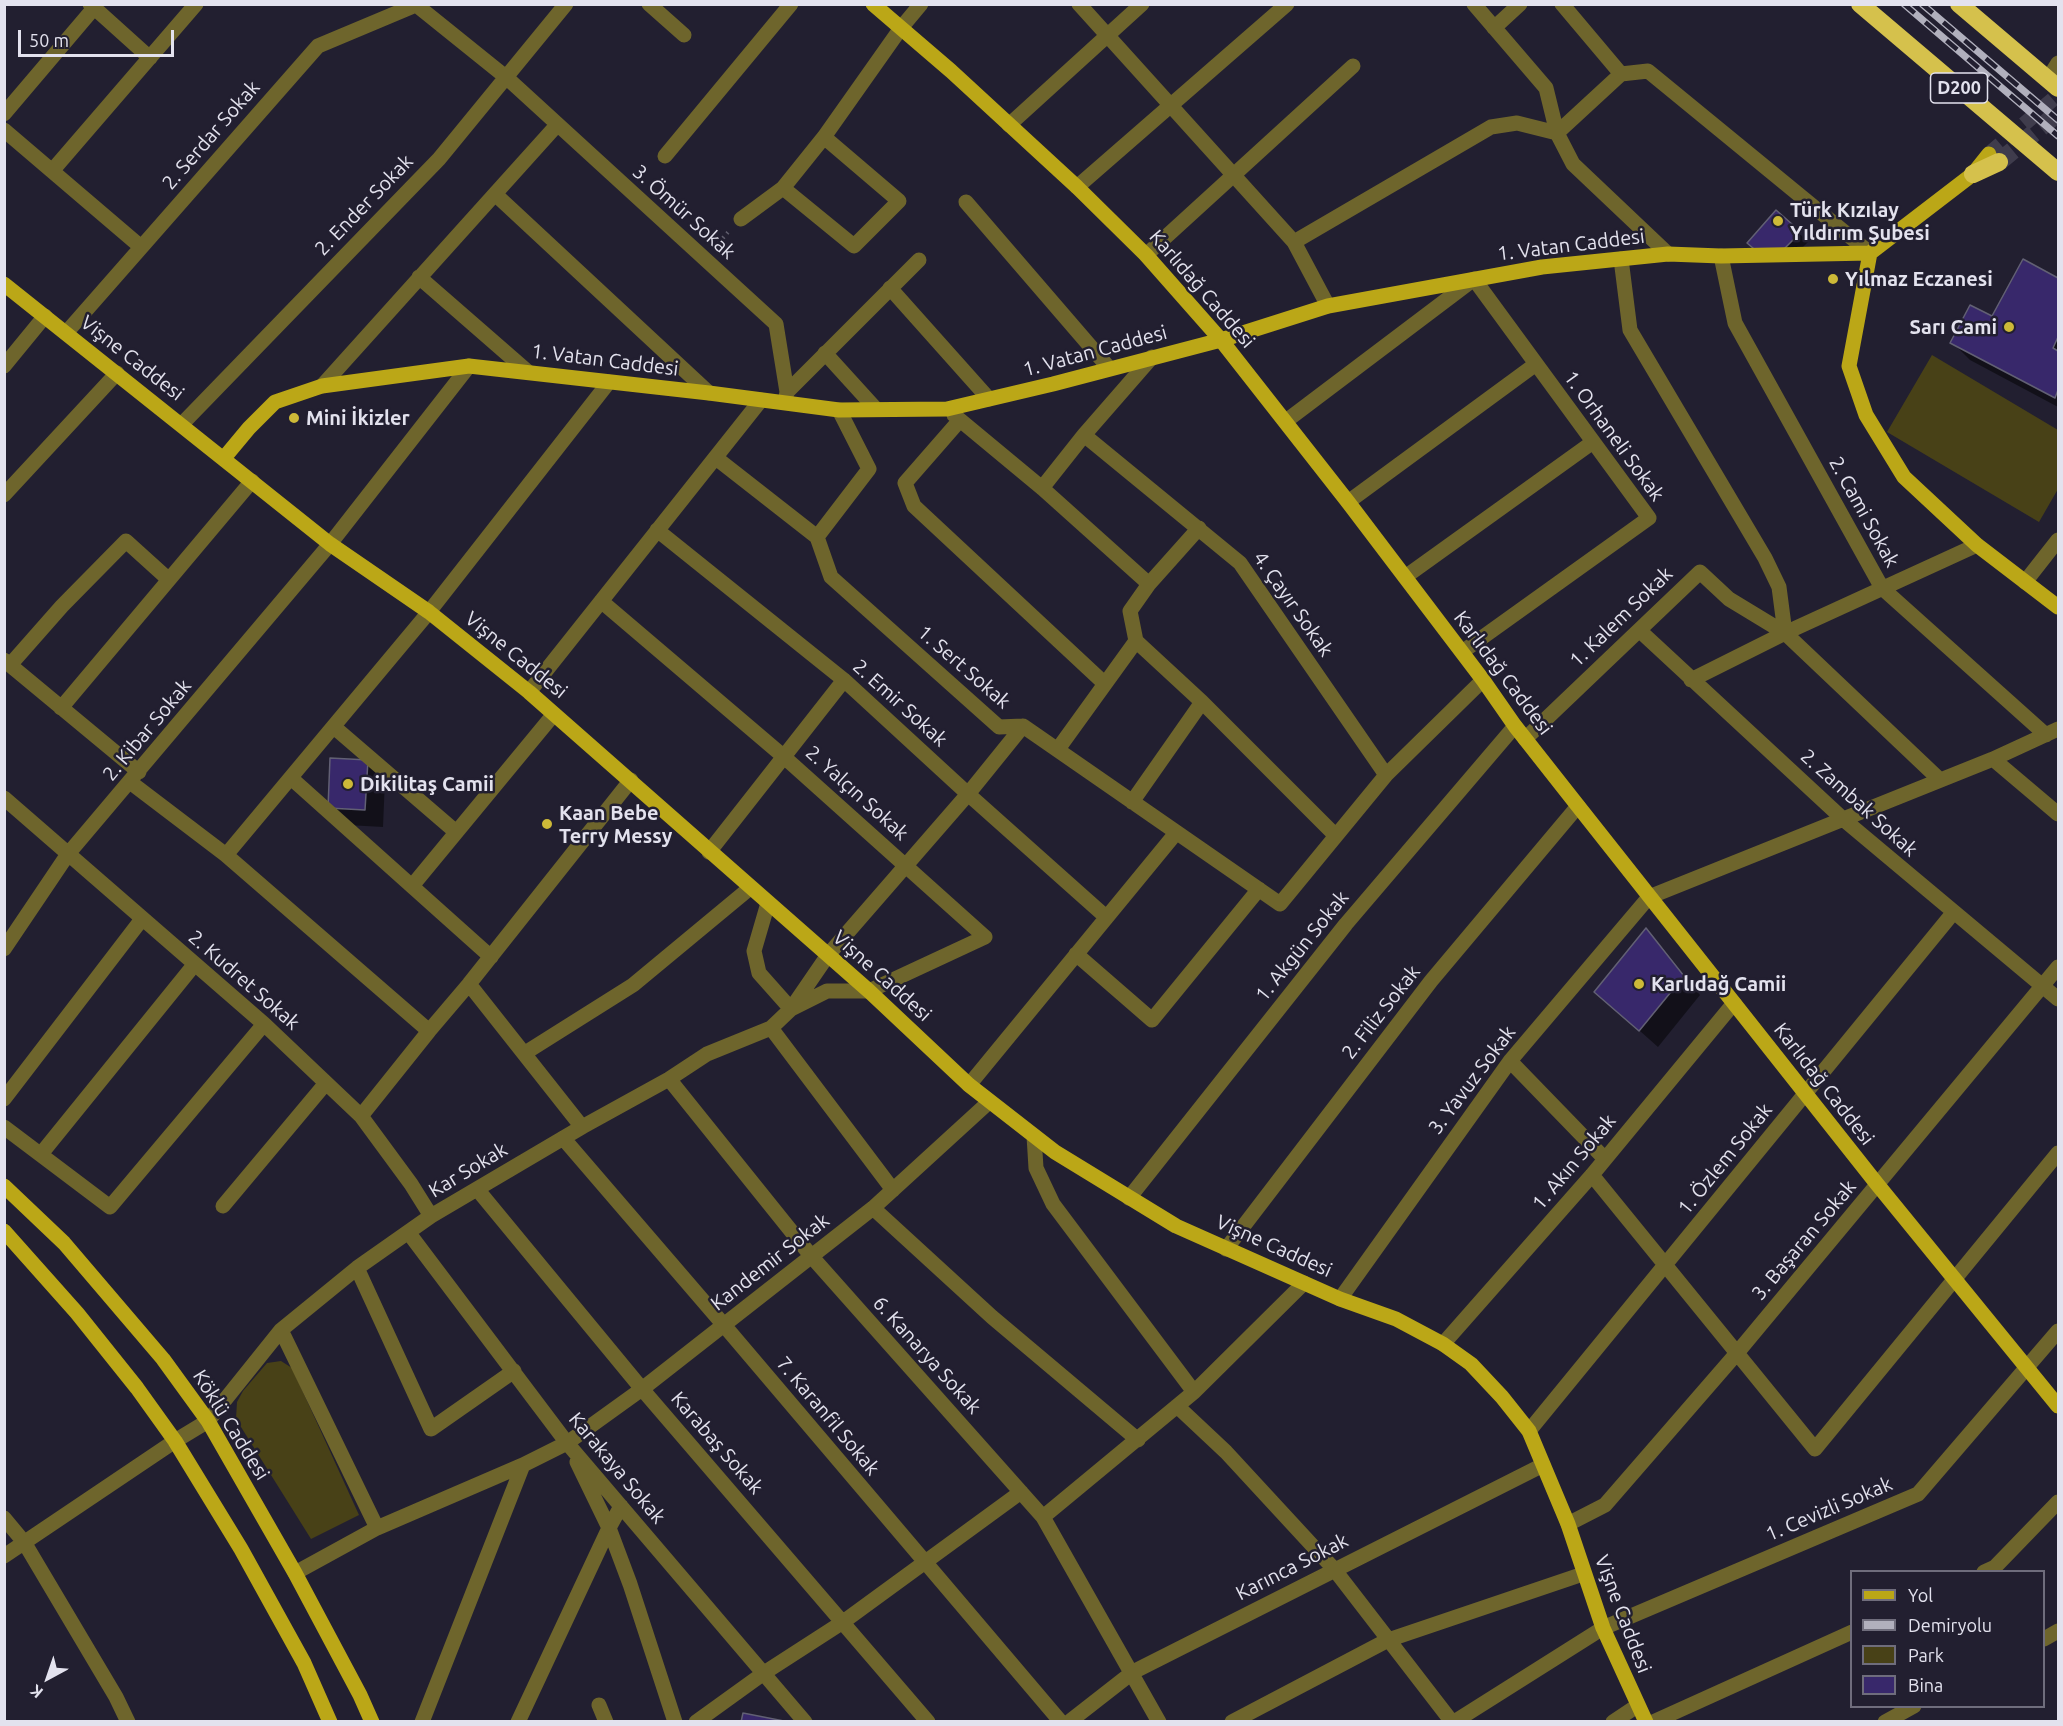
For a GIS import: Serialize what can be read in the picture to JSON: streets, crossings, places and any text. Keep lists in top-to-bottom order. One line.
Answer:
{"streets":{"highway":["D200"],"main road":["1. Vatan Caddesi","Karlıdağ Caddesi","Vişne Caddesi","Köklü Caddesi"],"street":["2. Serdar Sokak","2. Ender Sokak","3. Ömür Sokak","1. Orhaneli Sokak","2. Cami Sokak","4. Çayır Sokak","1. Kalem Sokak","1. Sert Sokak","2. Emir Sokak","2. Kibar Sokak","2. Yalçın Sokak","2. Zambak Sokak","1. Akgün Sokak","2. Kudret Sokak","2. Filiz Sokak","3. Yavuz Sokak","1. Özlem Sokak","1. Akın Sokak","Kar Sokak","3. Başaran Sokak","Kandemir Sokak","6. Kanarya Sokak","7. Karanfil Sokak","Karabaş Sokak","Karakaya Sokak","1. Cevizli Sokak","Karınca Sokak"]},"crossings":[["2. Serdar Sokak","3. Ömür Sokak"],["2. Serdar Sokak","Vişne Caddesi"],["2. Ender Sokak","3. Ömür Sokak"],["2. Ender Sokak","Vişne Caddesi"],["3. Ömür Sokak","1. Vatan Caddesi"],["1. Vatan Caddesi","Karlıdağ Caddesi"],["1. Vatan Caddesi","Vişne Caddesi"],["1. Vatan Caddesi","1. Orhaneli Sokak"],["1. Vatan Caddesi","2. Cami Sokak"],["1. Vatan Caddesi","2. Kibar Sokak"],["Karlıdağ Caddesi","1. Orhaneli Sokak"],["Karlıdağ Caddesi","1. Kalem Sokak"],["Karlıdağ Caddesi","1. Akgün Sokak"],["Karlıdağ Caddesi","2. Filiz Sokak"],["Karlıdağ Caddesi","3. Yavuz Sokak"],["Karlıdağ Caddesi","1. Özlem Sokak"],["Karlıdağ Caddesi","1. Akın Sokak"],["Karlıdağ Caddesi","3. Başaran Sokak"],["Karlıdağ Caddesi","1. Cevizli Sokak"],["Vişne Caddesi","2. Kibar Sokak"],["Vişne Caddesi","2. Yalçın Sokak"],["Vişne Caddesi","1. Akgün Sokak"],["Vişne Caddesi","2. Filiz Sokak"],["Vişne Caddesi","3. Yavuz Sokak"],["Vişne Caddesi","1. Özlem Sokak"],["Vişne Caddesi","1. Akın Sokak"],["Vişne Caddesi","Kar Sokak"],["Vişne Caddesi","3. Başaran Sokak"],["Vişne Caddesi","Kandemir Sokak"],["Vişne Caddesi","1. Cevizli Sokak"],["Vişne Caddesi","Karınca Sokak"],["1. Kalem Sokak","2. Zambak Sokak"],["1. Sert Sokak","Kar Sokak"],["2. Emir Sokak","Kar Sokak"],["2. Kibar Sokak","2. Kudret Sokak"],["2. Yalçın Sokak","Kar Sokak"],["2. Zambak Sokak","1. Özlem Sokak"],["2. Zambak Sokak","3. Başaran Sokak"],["2. Kudret Sokak","Kar Sokak"],["Kar Sokak","6. Kanarya Sokak"],["Kar Sokak","7. Karanfil Sokak"],["Kar Sokak","Köklü Caddesi"],["Kar Sokak","Karabaş Sokak"],["Kar Sokak","Karakaya Sokak"],["Kandemir Sokak","6. Kanarya Sokak"],["Kandemir Sokak","7. Karanfil Sokak"],["Kandemir Sokak","Köklü Caddesi"],["Kandemir Sokak","Karabaş Sokak"],["Kandemir Sokak","Karakaya Sokak"],["6. Kanarya Sokak","Karınca Sokak"]],"places":["Türk Kızılay Yıldırım Şubesi","Yılmaz Eczanesi","Sarı Cami","Mini İkizler","Dikilitaş Camii","Kaan Bebe Terry Messy","Karlıdağ Camii"],"legend":["Yol","Demiryolu","Park","Bina"],"scale_bar":"50 m","north":"bottom left"}
